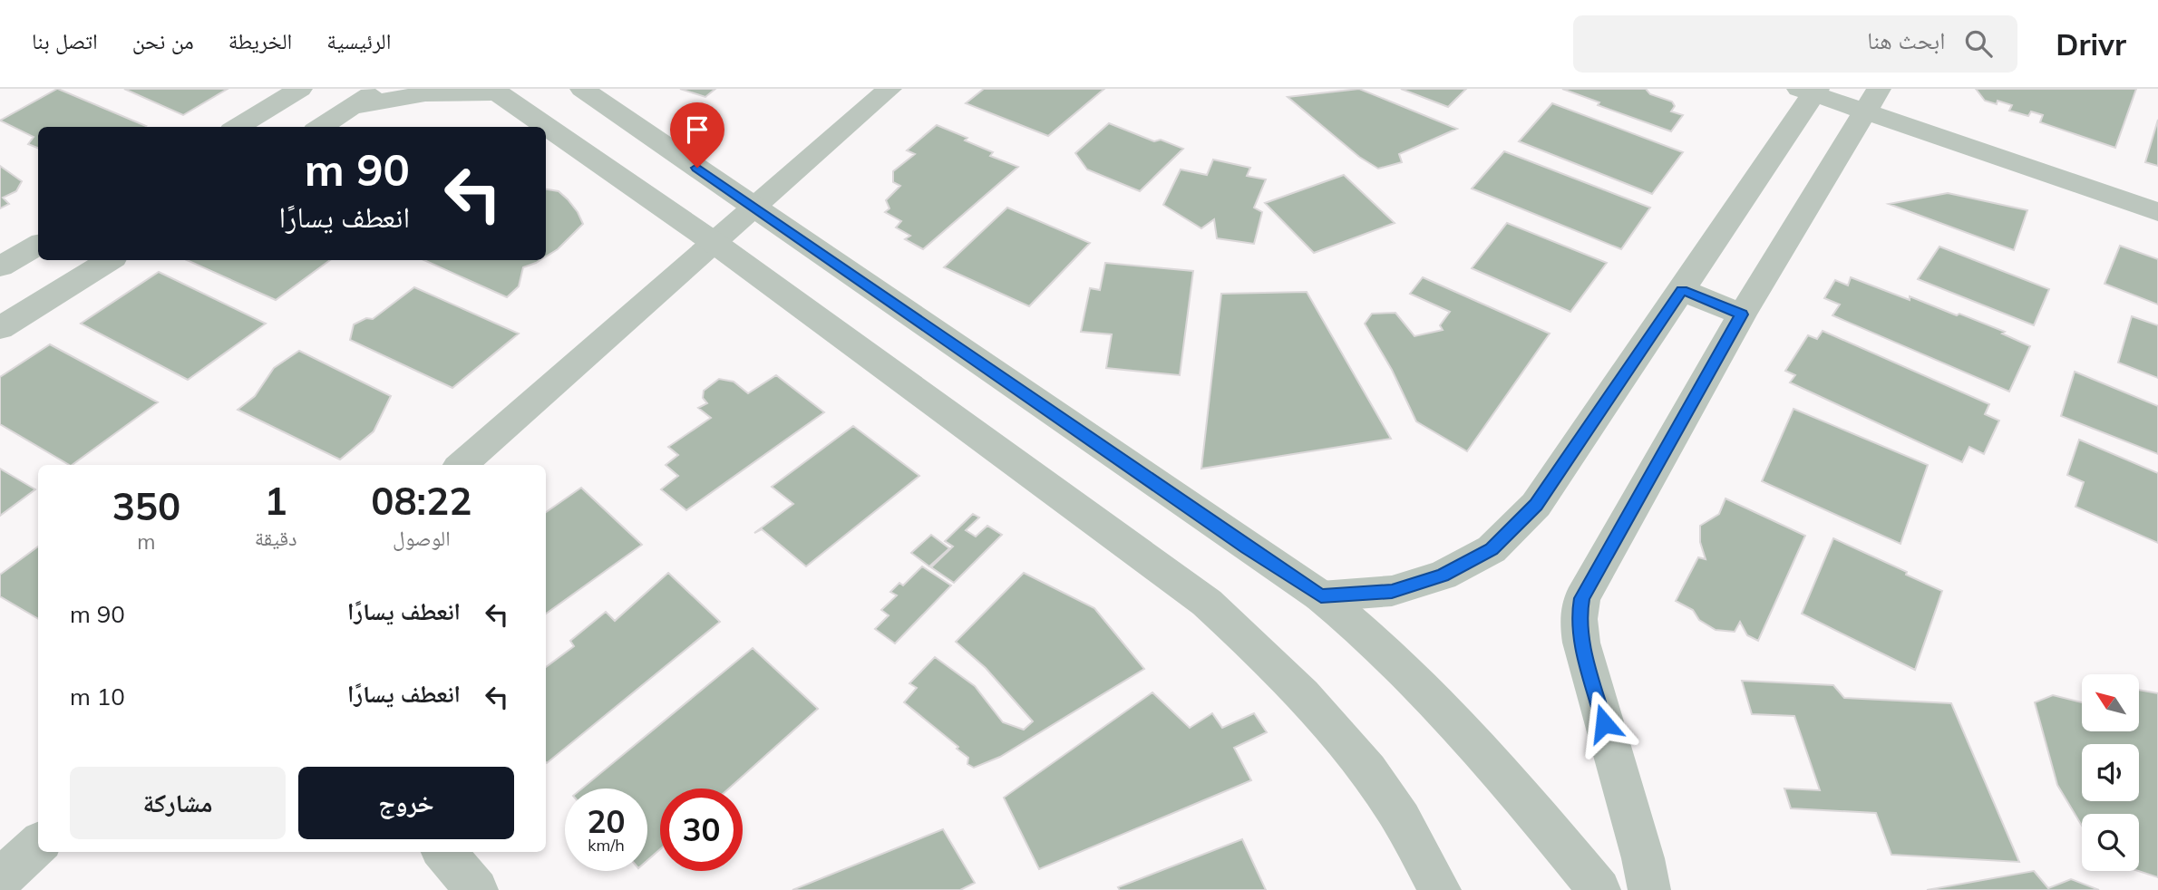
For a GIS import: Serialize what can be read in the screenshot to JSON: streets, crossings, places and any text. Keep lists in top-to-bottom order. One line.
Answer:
{"north":"top left","page":{"header":"Drivr","search":"ابحث هنا","nav":["الرئيسية","الخريطة","من نحن","اتصل بنا"],"turn":["90 m","انعطف يسارًا"],"eta":["08:22","الوصول","1","دقيقة","350","m"],"list":[{"name":"انعطف يسارًا","value":"90 m"},{"name":"انعطف يسارًا","value":"10 m"}],"buttons":["خروج","مشاركة"],"speed":"20 km/h","limit":"30"}}
